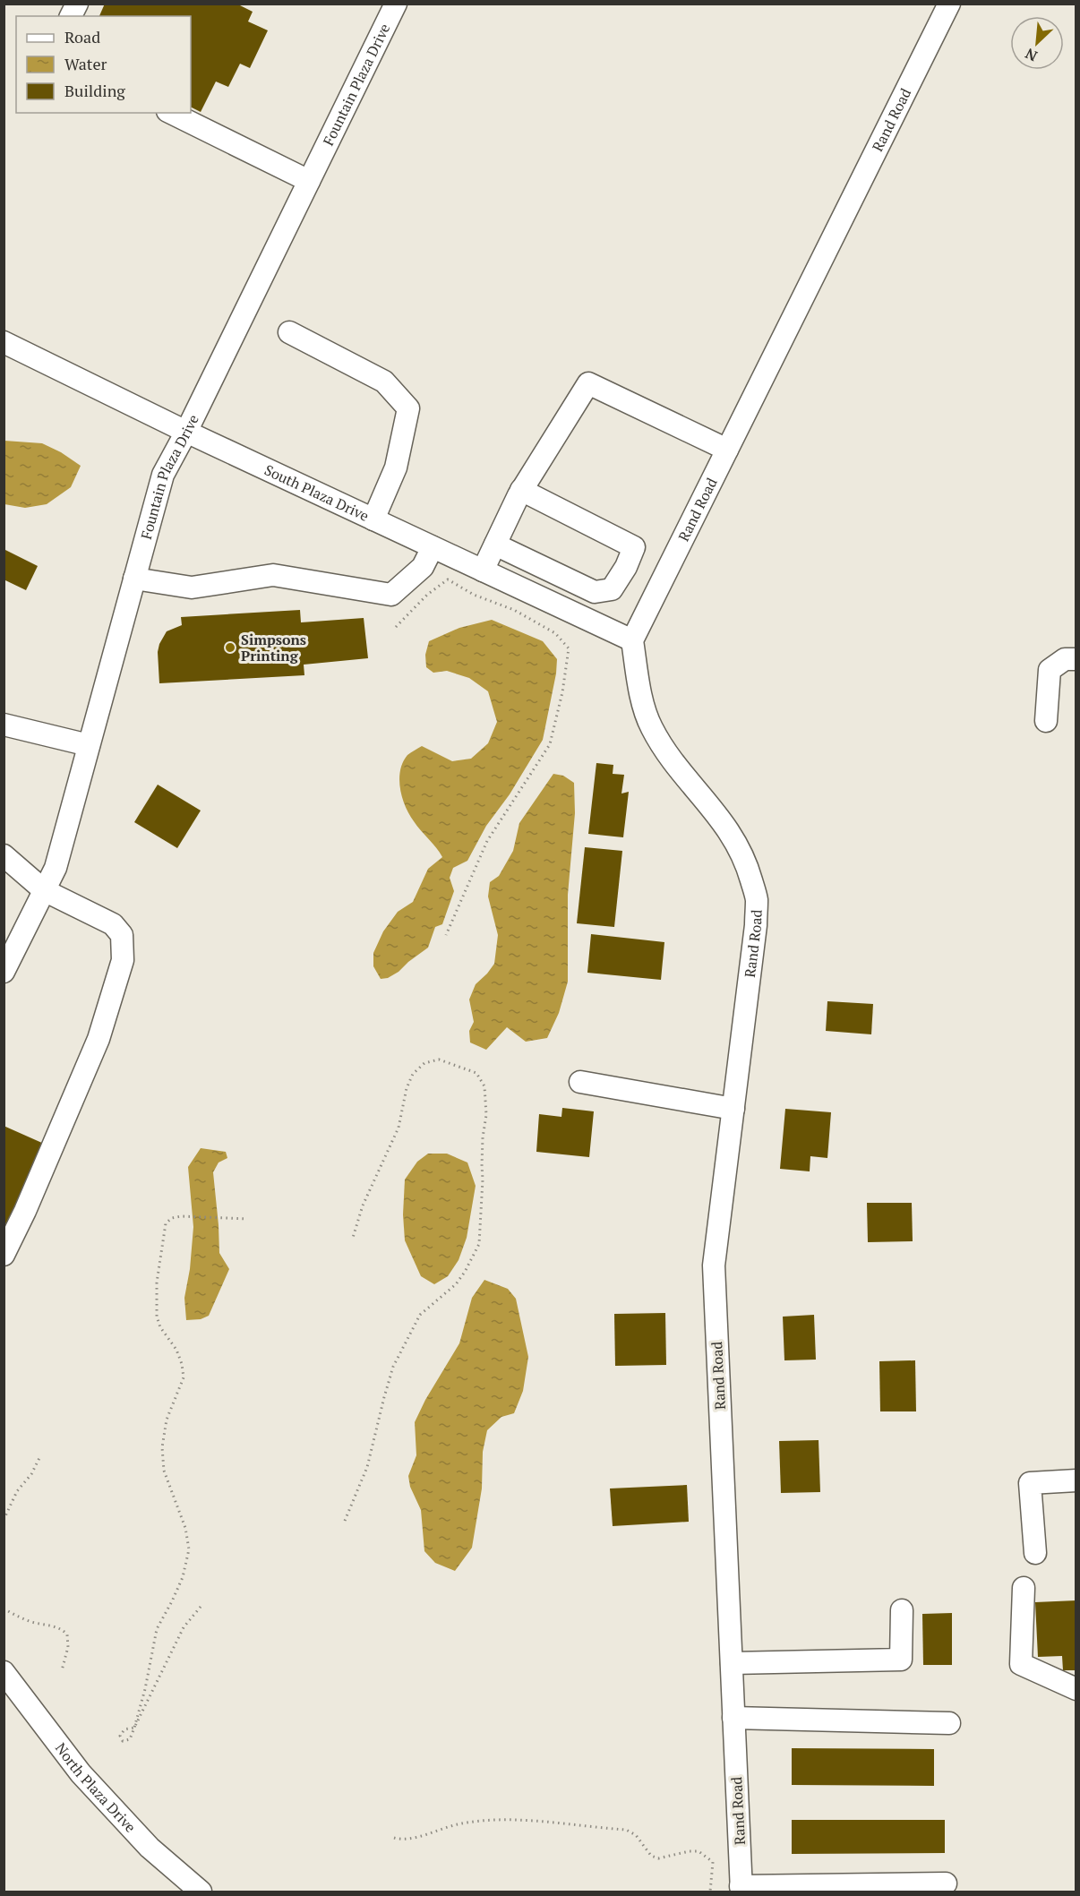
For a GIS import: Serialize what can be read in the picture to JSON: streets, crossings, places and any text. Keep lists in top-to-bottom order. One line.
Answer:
{"streets":{"street":["Fountain Plaza Drive","Rand Road","South Plaza Drive","North Plaza Drive"]},"crossings":[["Fountain Plaza Drive","South Plaza Drive"],["Rand Road","South Plaza Drive"]],"places":["Simpsons Printing"],"legend":["Road","Water","Building"],"north":"bottom left"}
